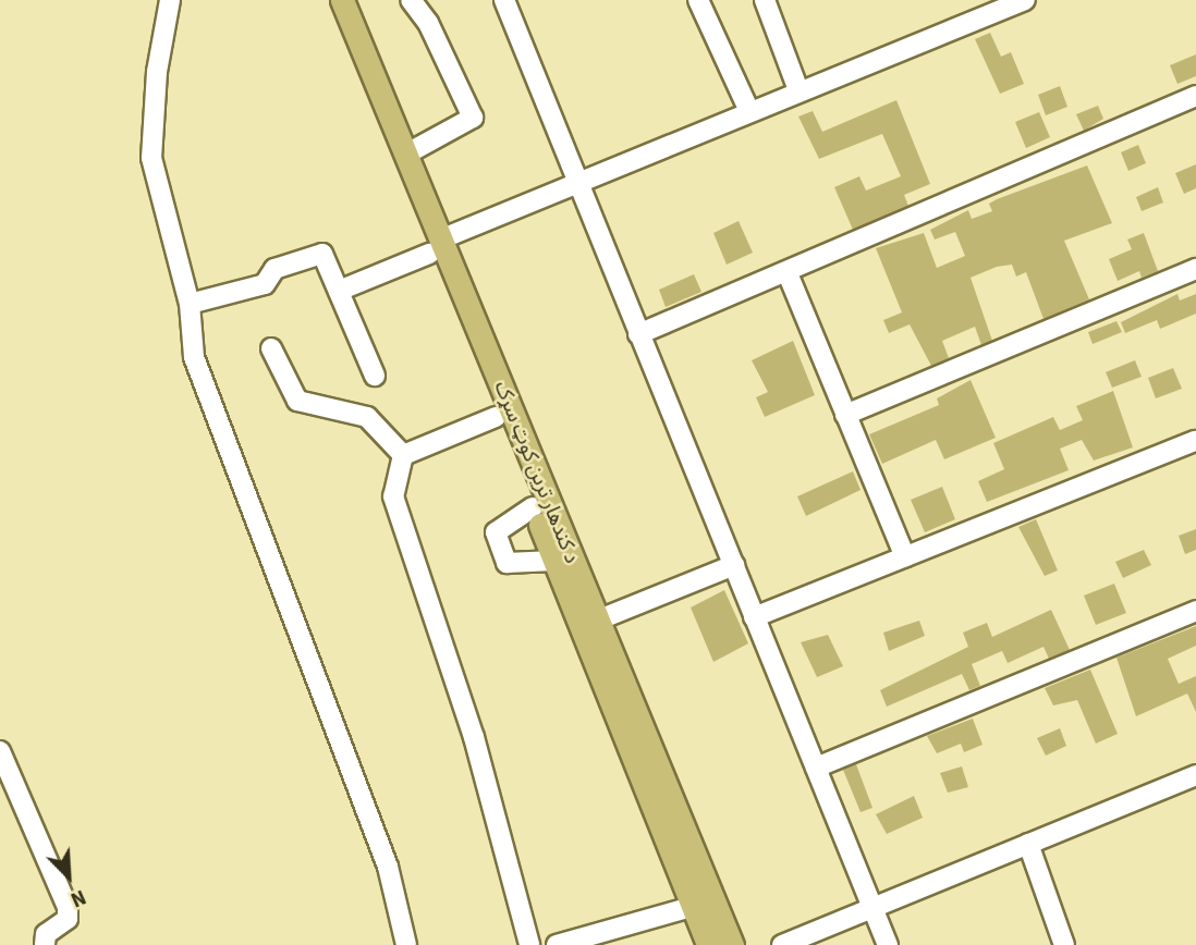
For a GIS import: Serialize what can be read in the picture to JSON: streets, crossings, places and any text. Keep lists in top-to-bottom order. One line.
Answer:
{"streets":{"main road":["د کندهار ترين کوټ سړک"]},"north":"bottom right"}
